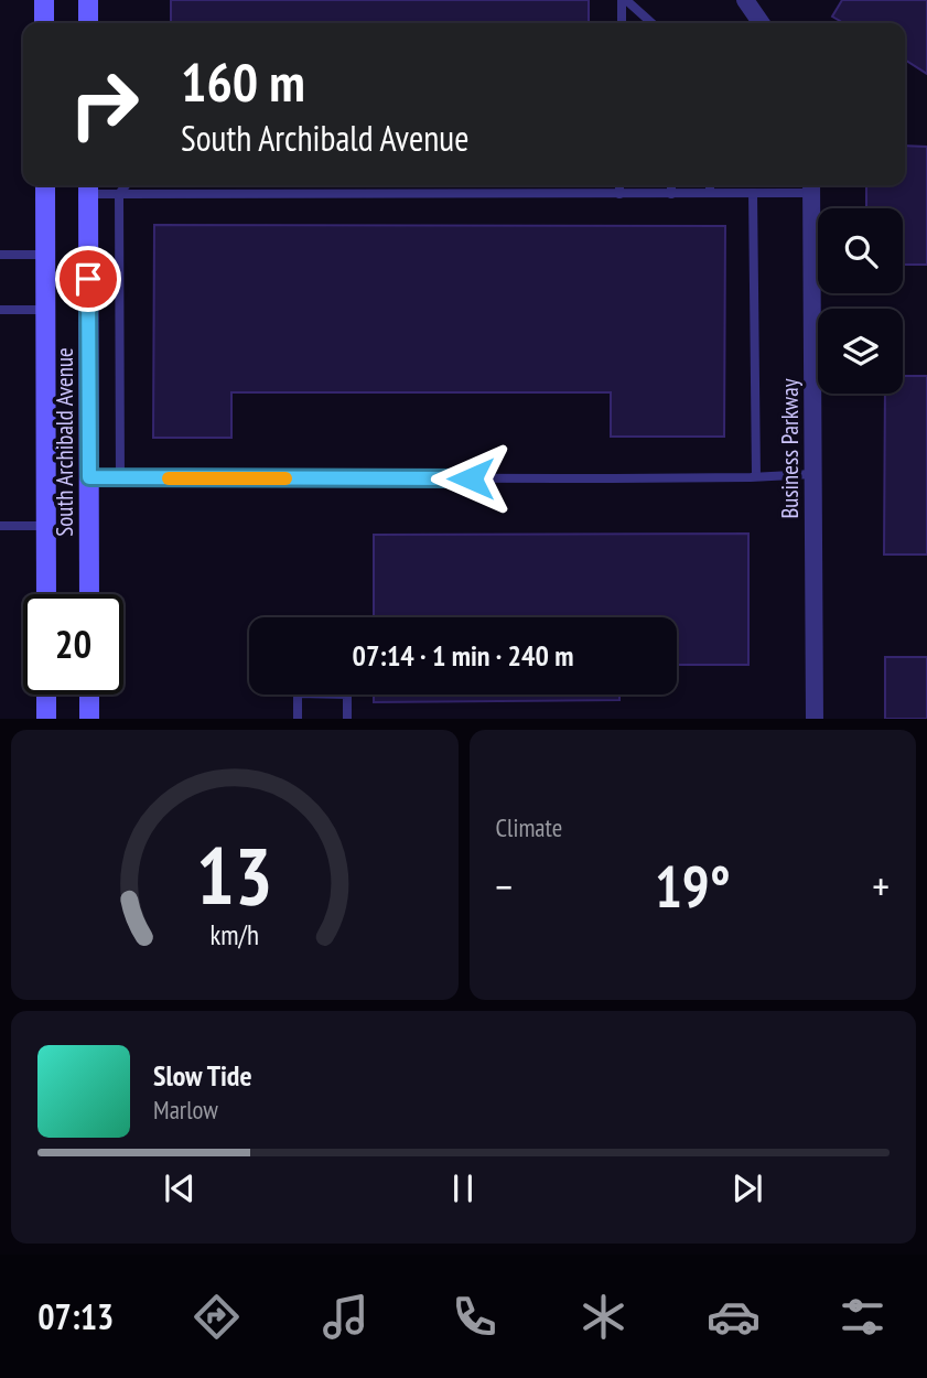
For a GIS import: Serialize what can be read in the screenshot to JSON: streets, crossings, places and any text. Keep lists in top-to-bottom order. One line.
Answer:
{"streets":{"main road":["South Archibald Avenue"],"street":["Business Parkway"]},"page":{"turn":["160 m","South Archibald Avenue"],"limit":"20","trip":"07:14 · 1 min · 240 m","tile":"Climate","heat":["−","19°","+"],"song":["Slow Tide","Marlow"],"tabs":"07:13","gauge":["13","km/h"]}}
